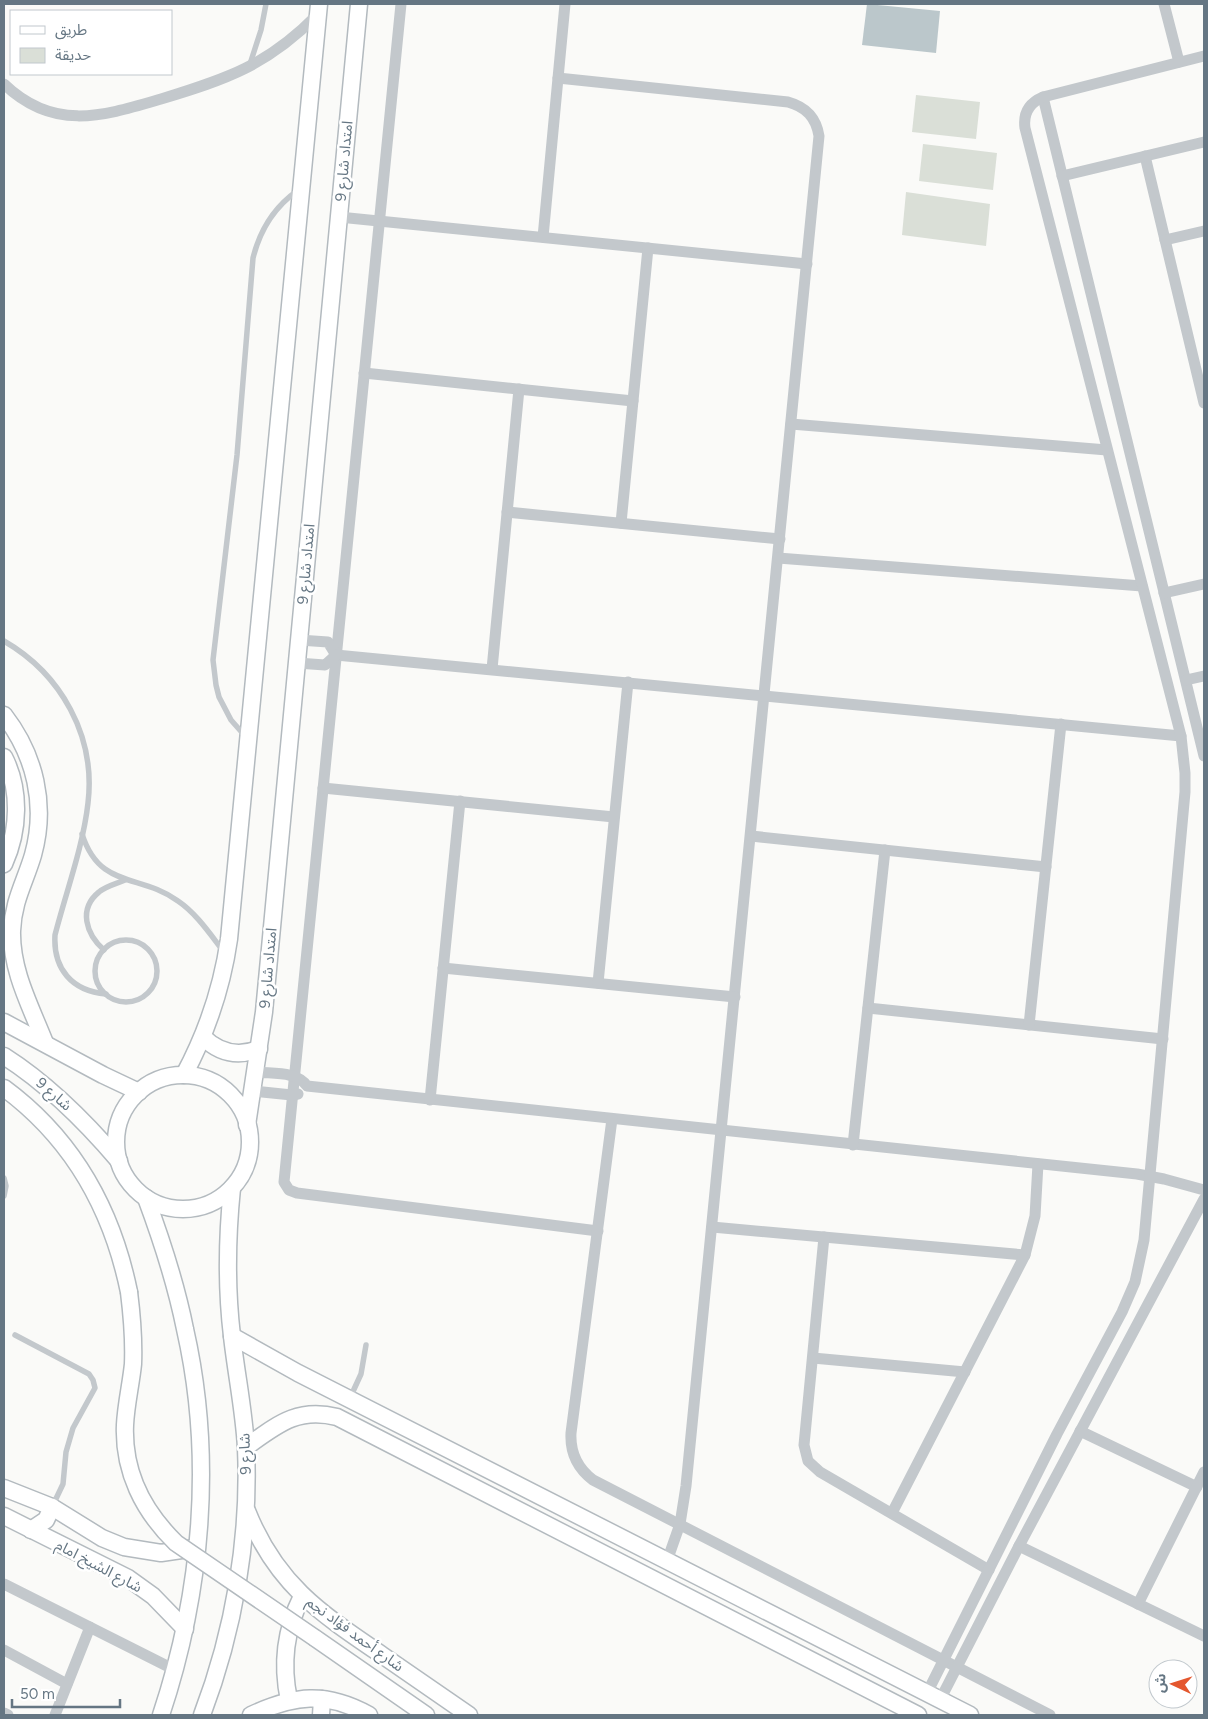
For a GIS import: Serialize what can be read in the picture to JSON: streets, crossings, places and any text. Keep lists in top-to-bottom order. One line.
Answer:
{"streets":{"street":["امتداد شارع 9","شارع 9","شارع الشيخ امام","شارع أحمد فؤاد نجم"]},"crossings":[["امتداد شارع 9","شارع 9"],["شارع 9","شارع أحمد فؤاد نجم"]],"legend":["طريق","حديقة"],"scale_bar":"50 m","north":"left"}
